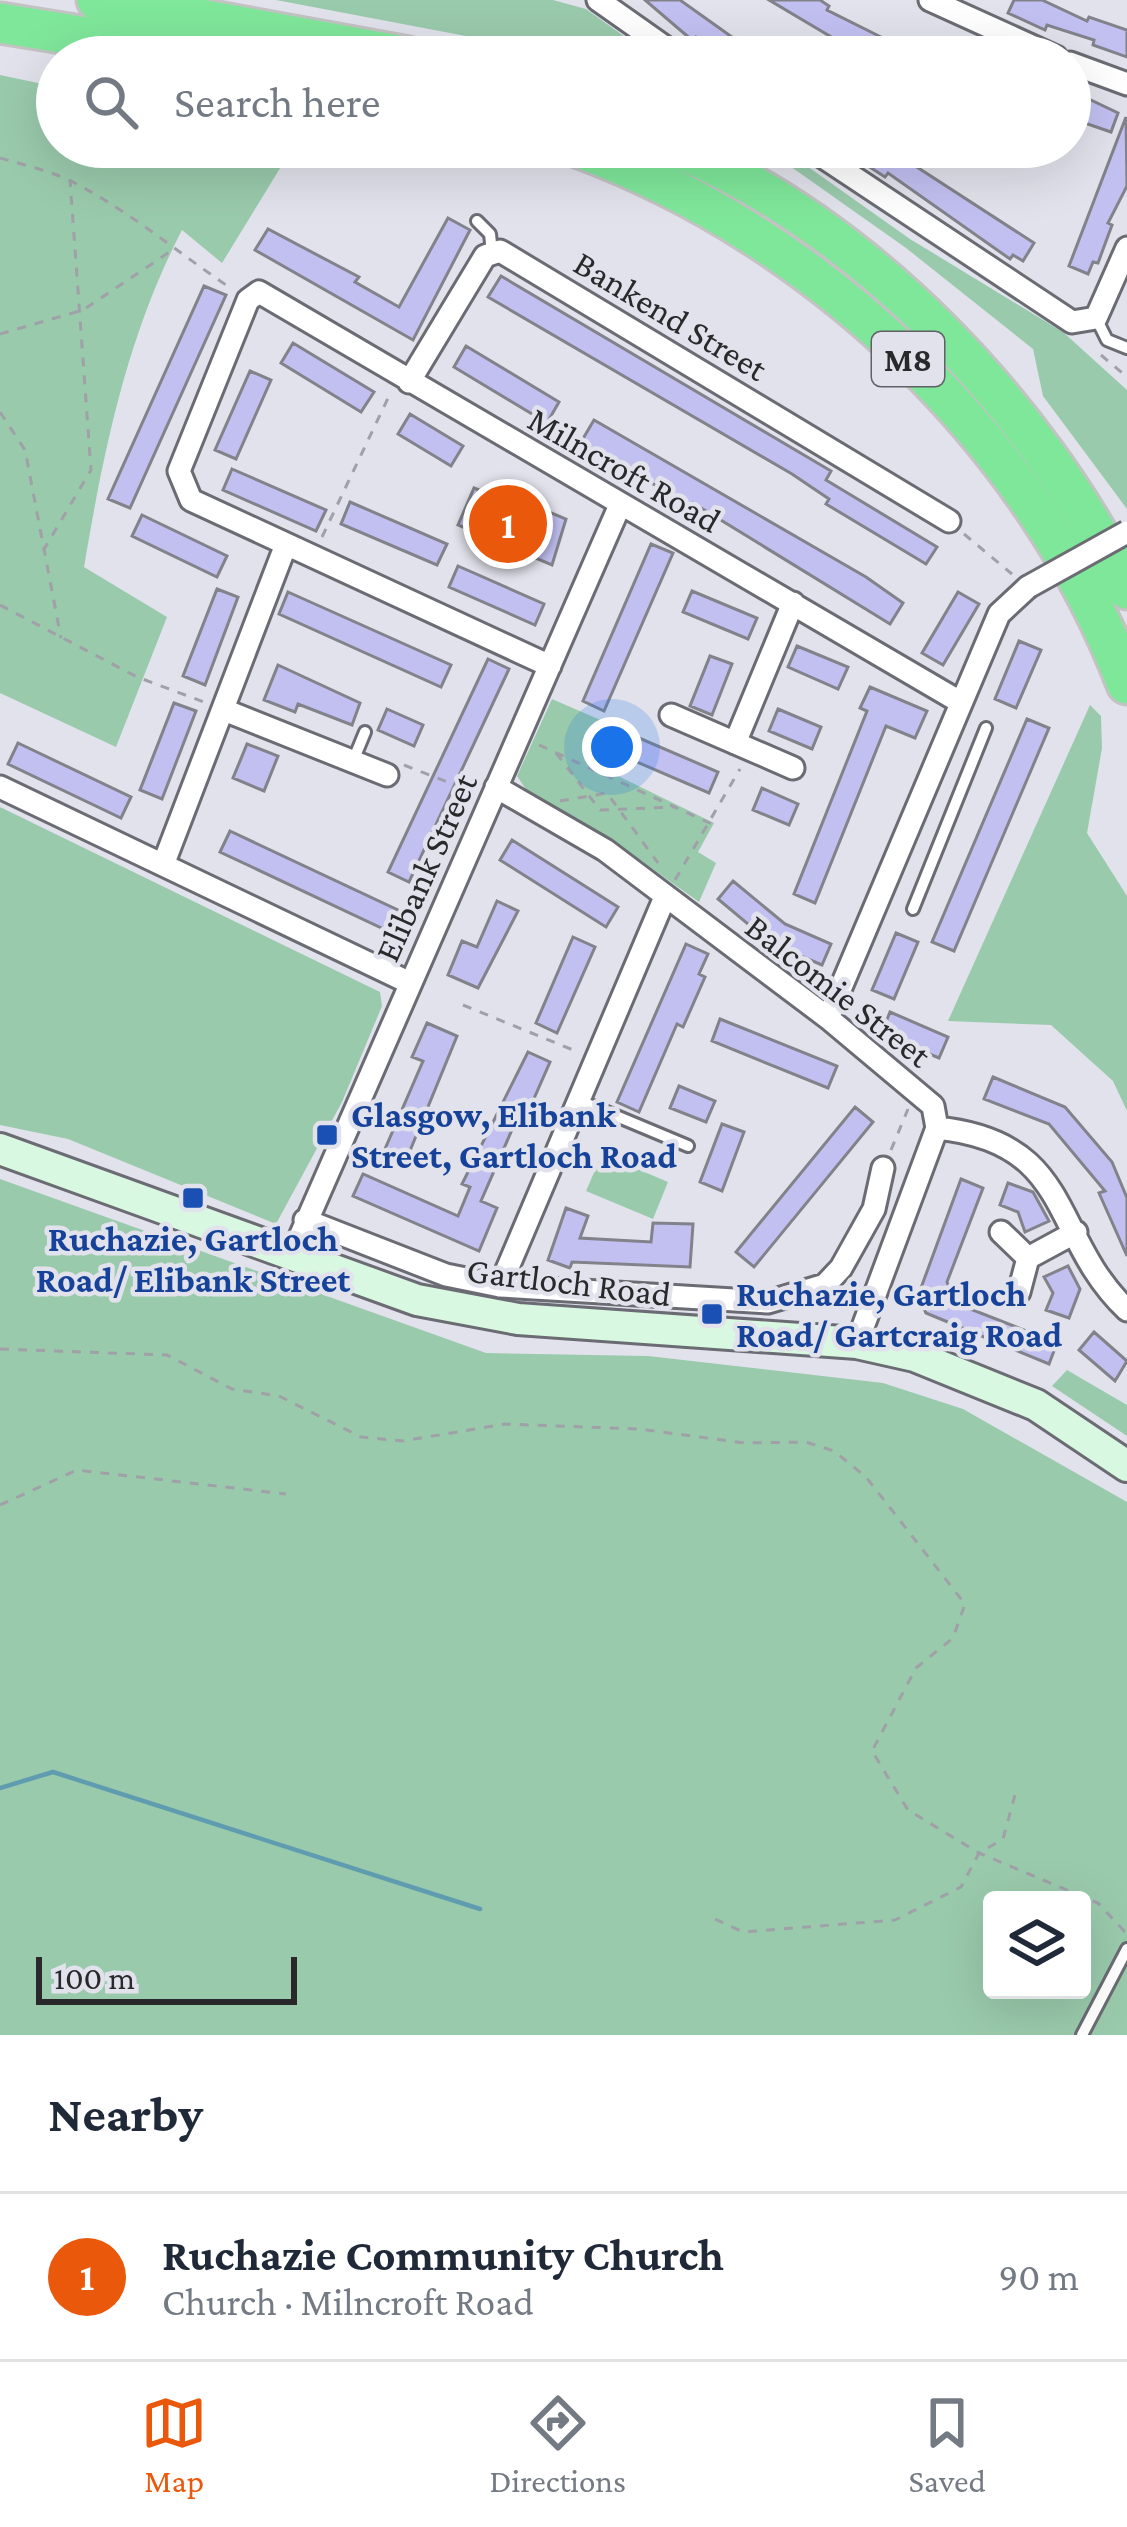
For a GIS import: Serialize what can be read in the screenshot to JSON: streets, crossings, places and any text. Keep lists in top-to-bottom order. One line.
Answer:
{"streets":{"highway":["M8"],"main road":["Gartloch Road"],"street":["Bankend Street","Milncroft Road","Elibank Street","Balcomie Street"]},"crossings":[["Milncroft Road","Elibank Street"],["Elibank Street","Balcomie Street"],["Elibank Street","Gartloch Road"]],"places":{"transit":["Glasgow, Elibank Street, Gartloch Road","Ruchazie, Gartloch Road/ Elibank Street","Ruchazie, Gartloch Road/ Gartcraig Road"]},"scale_bar":"100 m","page":{"search":"Search here","pins":"1","scale":"100 m","heading":"Nearby","list":[{"mark":"1","name":"Ruchazie Community Church","note":"Church · Milncroft Road","value":"90 m"}],"nav":["Map","Directions","Saved"]}}
